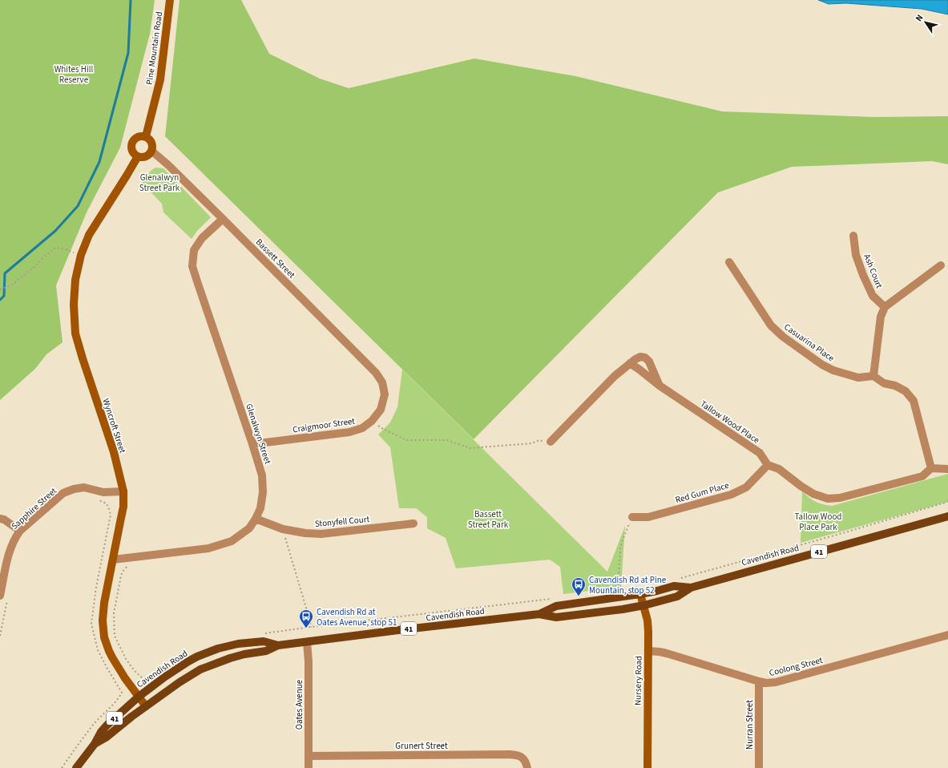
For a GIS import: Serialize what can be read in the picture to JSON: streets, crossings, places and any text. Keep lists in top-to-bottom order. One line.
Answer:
{"streets":{"main road":["41","Cavendish Road"],"street":["Pine Mountain Road","Bassett Street","Ash Court","Casuarina Place","Tallow Wood Place","Craigmoor Street","Wyncroft Street","Glenalwyn Street","Red Gum Place","Sapphire Street","Stonyfell Court","Coolong Street","Nursery Road","Oates Avenue","Nurran Street","Grunert Street"]},"crossings":[["Pine Mountain Road","Bassett Street"],["Pine Mountain Road","Wyncroft Street"],["Bassett Street","Craigmoor Street"],["Bassett Street","Wyncroft Street"],["Bassett Street","Glenalwyn Street"],["Tallow Wood Place","Red Gum Place"],["Craigmoor Street","Glenalwyn Street"],["Wyncroft Street","Glenalwyn Street"],["Wyncroft Street","Sapphire Street"],["Wyncroft Street","Cavendish Road"],["Glenalwyn Street","Stonyfell Court"],["Cavendish Road","Nursery Road"],["Cavendish Road","Oates Avenue"],["Coolong Street","Nursery Road"],["Coolong Street","Nurran Street"],["Oates Avenue","Grunert Street"]],"parks":["Whites Hill Reserve","Glenalwyn Street Park","Bassett Street Park","Tallow Wood Place Park"],"places":{"bus stop":["Cavendish Rd at Pine Mountain, stop 52","Cavendish Rd at Oates Avenue, stop 51"]},"north":"top left"}
